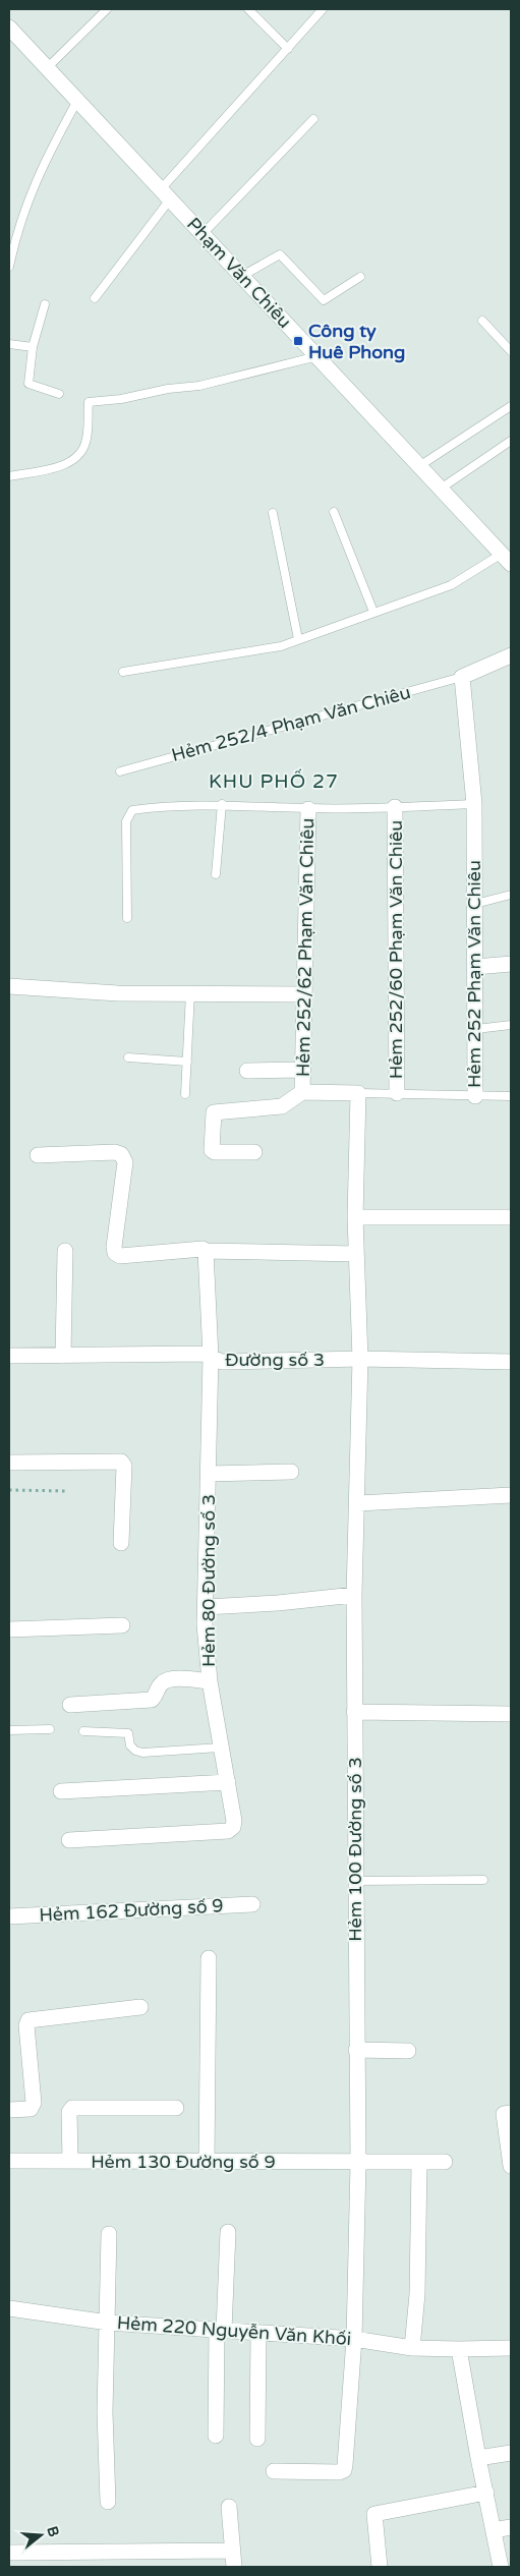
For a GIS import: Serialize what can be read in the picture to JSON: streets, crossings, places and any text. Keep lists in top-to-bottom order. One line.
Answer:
{"streets":{"street":["Phạm Văn Chiêu","Hẻm 252/62 Phạm Văn Chiêu","Hẻm 252/60 Phạm Văn Chiêu","Hẻm 252 Phạm Văn Chiêu","Đường số 3","Hẻm 80 Đường số 3","Hẻm 100 Đường số 3","Hẻm 162 Đường số 9","Hẻm 130 Đường số 9","Hẻm 220 Nguyễn Văn Khối"],"lane":["Hẻm 252/4 Phạm Văn Chiêu"]},"crossings":[["Hẻm 252/4 Phạm Văn Chiêu","Hẻm 252 Phạm Văn Chiêu"],["Hẻm 252/62 Phạm Văn Chiêu","Hẻm 252 Phạm Văn Chiêu"],["Hẻm 252/60 Phạm Văn Chiêu","Hẻm 252 Phạm Văn Chiêu"],["Đường số 3","Hẻm 80 Đường số 3"],["Đường số 3","Hẻm 100 Đường số 3"],["Hẻm 100 Đường số 3","Hẻm 130 Đường số 9"],["Hẻm 100 Đường số 3","Hẻm 220 Nguyễn Văn Khối"]],"districts":["KHU PHỐ 27"],"places":{"transit":["Công ty Huê Phong"]},"north":"right"}
